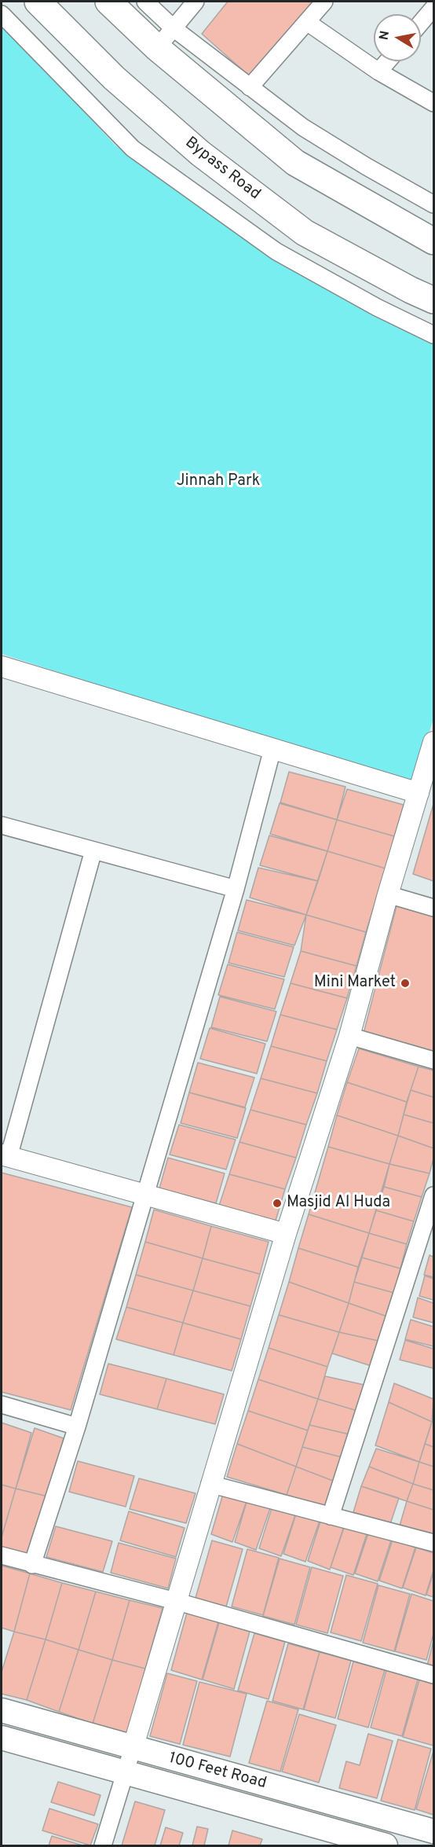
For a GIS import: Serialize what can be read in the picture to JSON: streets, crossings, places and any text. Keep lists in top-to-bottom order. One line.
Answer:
{"streets":{"main road":["Bypass Road","100 Feet Road"]},"parks":["Jinnah Park"],"places":["Mini Market","Masjid Al Huda"],"north":"left"}
